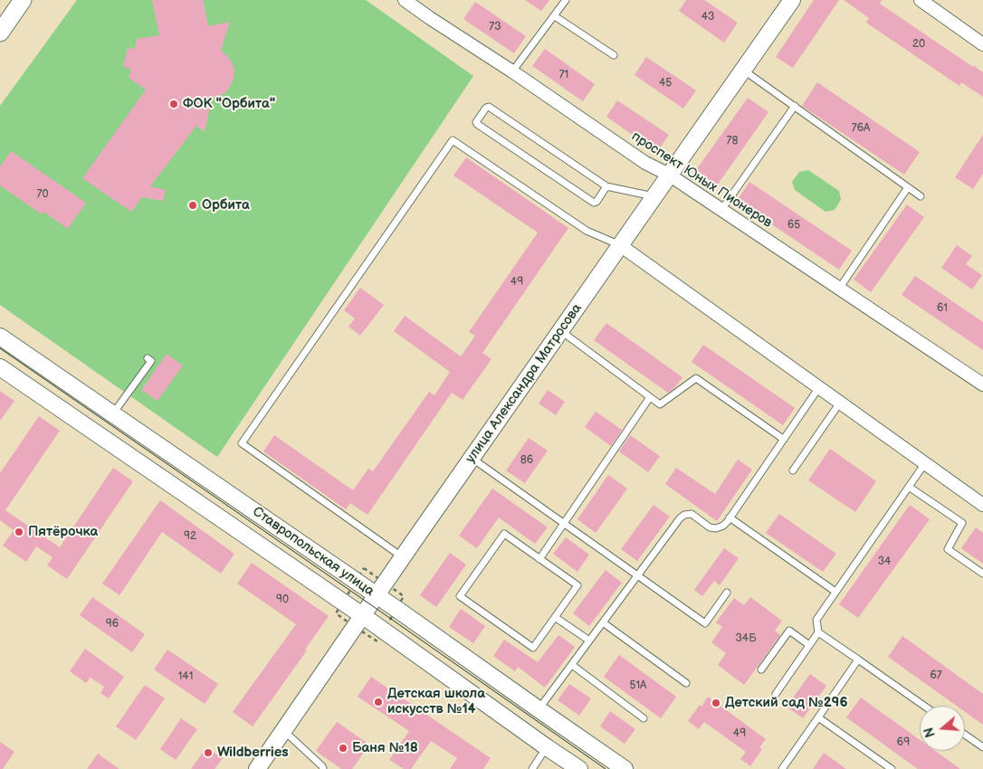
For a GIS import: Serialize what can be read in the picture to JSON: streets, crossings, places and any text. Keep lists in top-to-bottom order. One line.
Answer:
{"streets":{"street":["проспект Юных Пионеров","улица Александра Матросова","Ставропольская улица"]},"crossings":[["проспект Юных Пионеров","улица Александра Матросова"],["улица Александра Матросова","Ставропольская улица"]],"places":["ФОК \"Орбита\"","Орбита","Пятёрочка","Детская школа искусств №14","Детский сад №296","Баня №18","Wildberries"],"house_numbers":["43","73","20","71","45","76А","78","70","65","49","61","86","92","34","90","96","34Б","67","141","51А","49","69"],"north":"left"}
